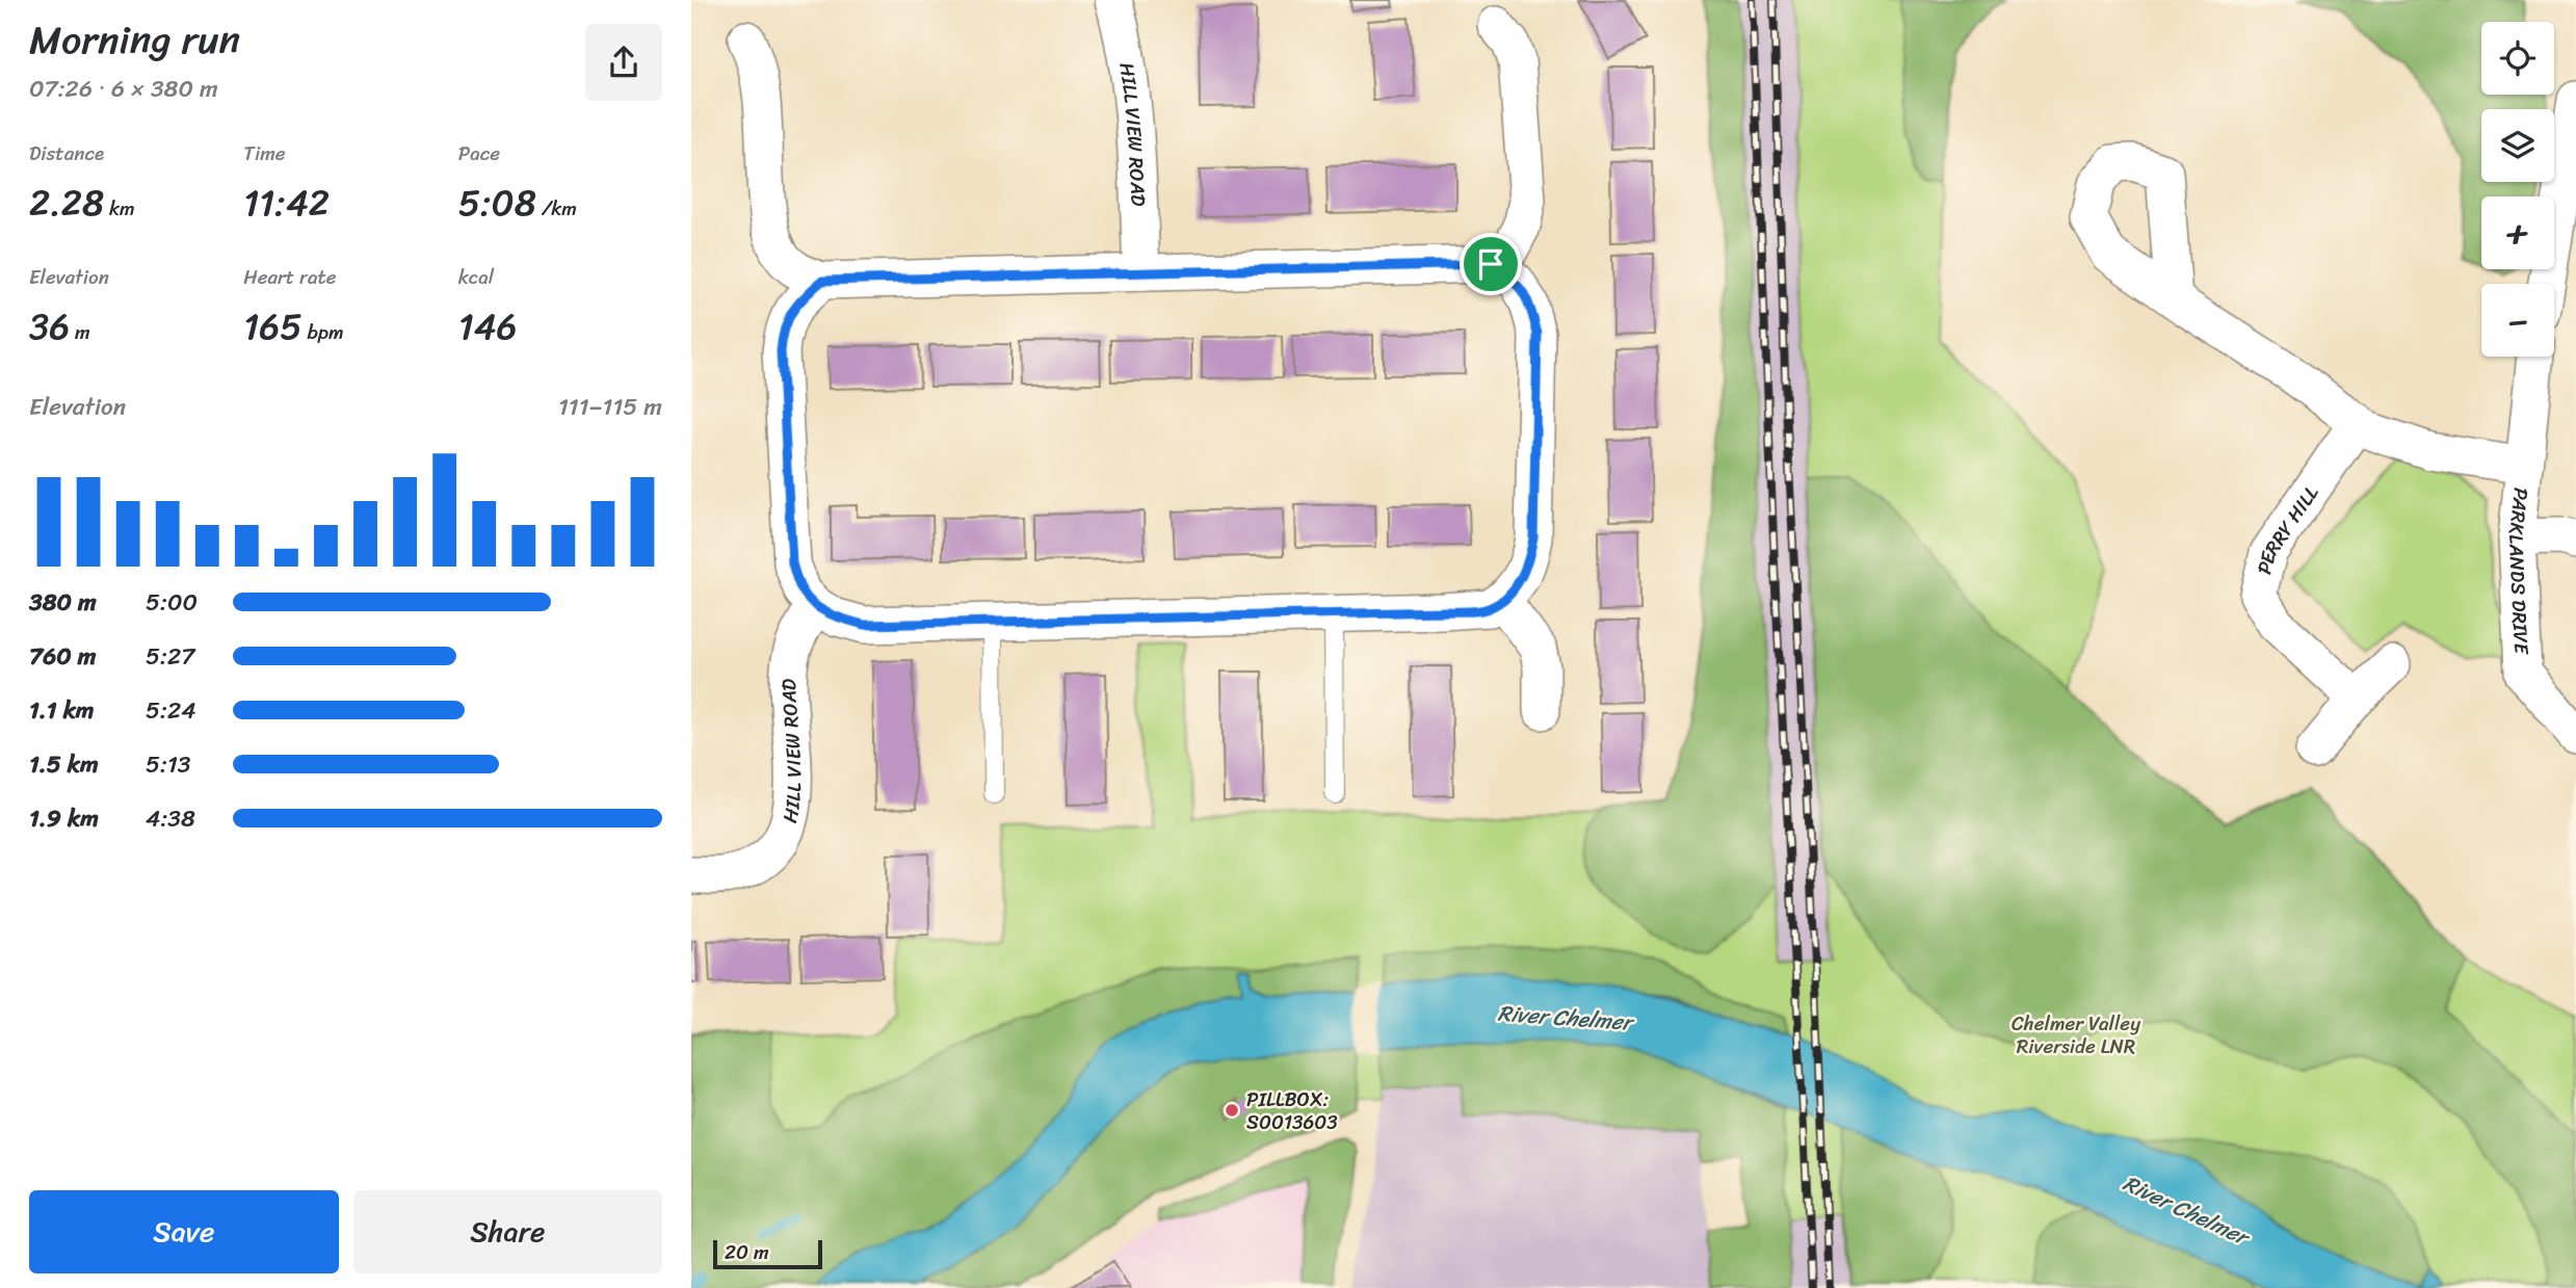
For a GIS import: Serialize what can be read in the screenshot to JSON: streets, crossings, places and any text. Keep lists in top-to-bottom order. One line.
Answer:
{"streets":{"street":["HILL VIEW ROAD","PERRY HILL","PARKLANDS DRIVE"]},"water":["River Chelmer"],"parks":["Chelmer Valley Riverside LNR"],"places":["PILLBOX: S0013603"],"scale_bar":"20 m","page":{"heading":["Morning run","07:26 · 6 × 380 m"],"map_buttons":["+","−"],"stats":[["Distance","2.28 km"],["Time","11:42"],["Pace","5:08 /km"],["Elevation","36 m"],["Heart rate","165 bpm"],["kcal","146"]],"chart":["Elevation","111–115 m"],"list":[{"name":"380 m","note":"5:00"},{"name":"760 m","note":"5:27"},{"name":"1.1 km","note":"5:24"},{"name":"1.5 km","note":"5:13"},{"name":"1.9 km","note":"4:38"}],"buttons":["Save","Share"],"scale":"20 m"}}
